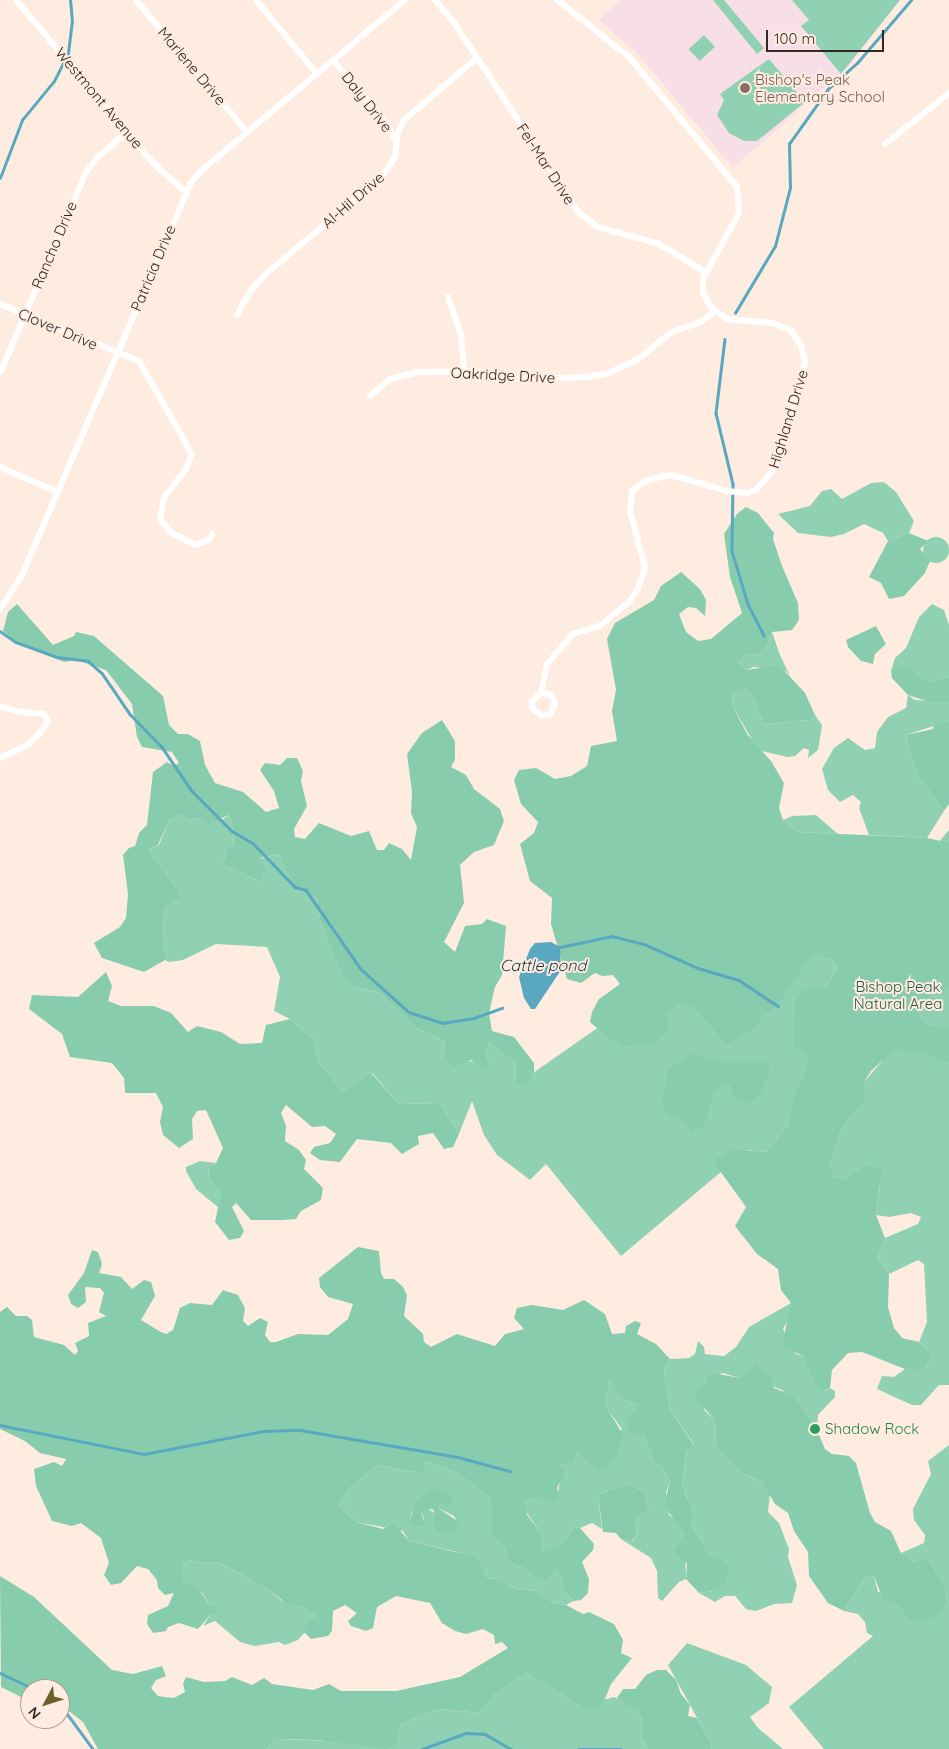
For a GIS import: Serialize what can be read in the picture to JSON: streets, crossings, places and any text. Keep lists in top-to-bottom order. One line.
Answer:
{"streets":{"street":["Marlene Drive","Westmont Avenue","Daly Drive","Fel-Mar Drive","Al-Hil Drive","Rancho Drive","Patricia Drive","Clover Drive","Oakridge Drive","Highland Drive"]},"crossings":[["Marlene Drive","Patricia Drive"],["Westmont Avenue","Rancho Drive"],["Westmont Avenue","Patricia Drive"],["Daly Drive","Al-Hil Drive"],["Daly Drive","Patricia Drive"],["Fel-Mar Drive","Al-Hil Drive"],["Rancho Drive","Clover Drive"],["Patricia Drive","Clover Drive"],["Oakridge Drive","Highland Drive"]],"water":["Cattle pond"],"parks":["Bishop Peak Natural Area"],"places":["Bishop's Peak Elementary School","Shadow Rock"],"scale_bar":"100 m","north":"bottom left"}
